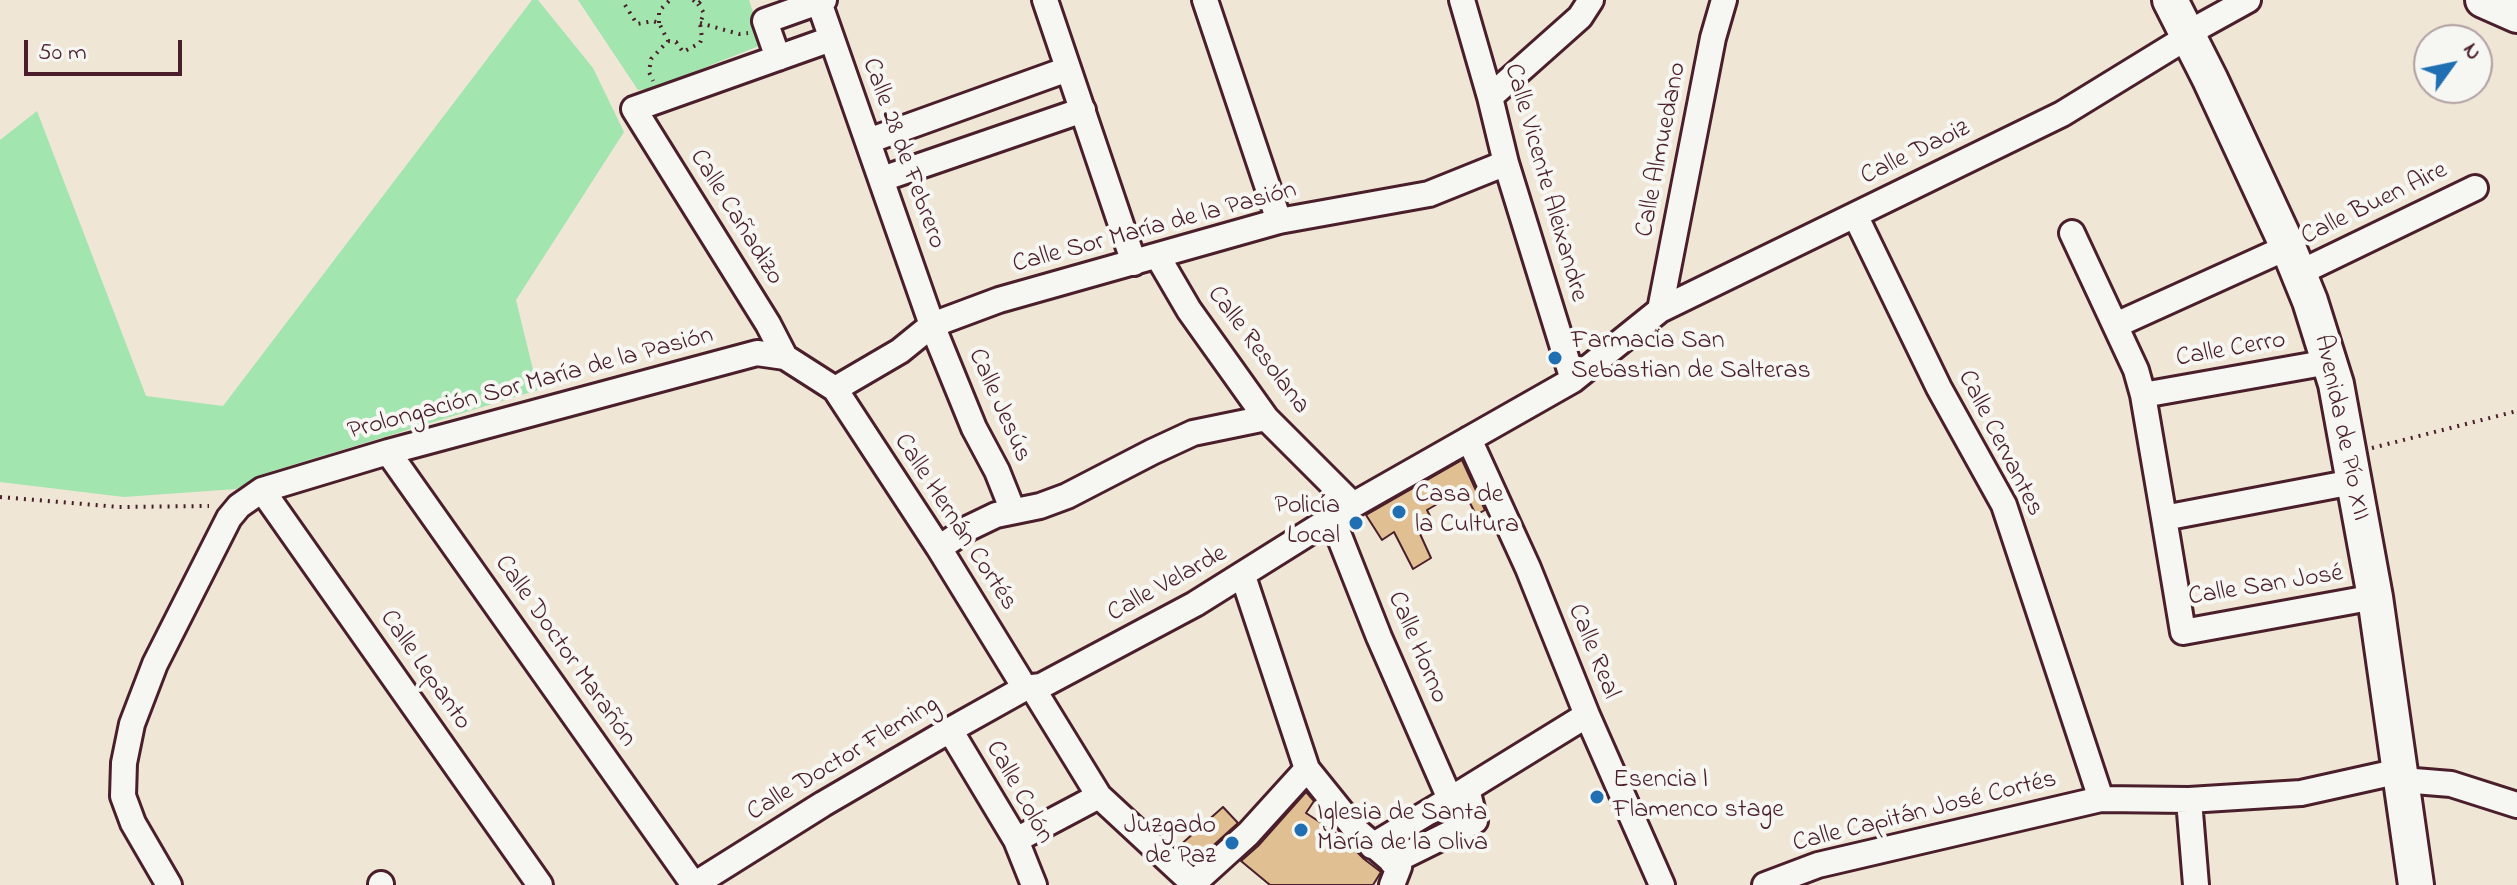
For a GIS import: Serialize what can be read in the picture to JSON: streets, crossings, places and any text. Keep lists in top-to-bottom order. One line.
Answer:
{"streets":{"main road":["Avenida de Pío XII"],"street":["Calle Almuedano","Calle 28 de Febrero","Calle Daoiz","Calle Vicente Aleixandre","Calle Buen Aire","Calle Cañadizo","Calle Sor María de la Pasión","Calle Resolana","Calle Cerro","Prolongación Sor María de la Pasión","Calle Jesús","Calle Cervantes","Calle Hernán Cortés","Calle Velarde","Calle San José","Calle Horno","Calle Doctor Marañón","Calle Real","Calle Lepanto","Calle Doctor Fleming","Calle Colón","Calle Capitán José Cortés"]},"crossings":[["Calle Almuedano","Calle Daoiz"],["Calle 28 de Febrero","Calle Sor María de la Pasión"],["Calle 28 de Febrero","Calle Jesús"],["Calle Daoiz","Calle Vicente Aleixandre"],["Calle Daoiz","Avenida de Pío XII"],["Calle Daoiz","Calle Cervantes"],["Calle Daoiz","Calle Velarde"],["Calle Daoiz","Calle Real"],["Calle Vicente Aleixandre","Calle Sor María de la Pasión"],["Calle Buen Aire","Avenida de Pío XII"],["Calle Cañadizo","Prolongación Sor María de la Pasión"],["Calle Sor María de la Pasión","Calle Resolana"],["Calle Sor María de la Pasión","Calle Jesús"],["Calle Sor María de la Pasión","Calle Hernán Cortés"],["Calle Resolana","Calle Velarde"],["Calle Resolana","Calle Horno"],["Calle Cerro","Avenida de Pío XII"],["Prolongación Sor María de la Pasión","Calle Doctor Marañón"],["Prolongación Sor María de la Pasión","Calle Lepanto"],["Avenida de Pío XII","Calle San José"],["Avenida de Pío XII","Calle Capitán José Cortés"],["Calle Cervantes","Calle Capitán José Cortés"],["Calle Hernán Cortés","Calle Velarde"],["Calle Hernán Cortés","Calle Doctor Fleming"],["Calle Velarde","Calle Horno"],["Calle Velarde","Calle Real"],["Calle Velarde","Calle Doctor Fleming"],["Calle Doctor Marañón","Calle Doctor Fleming"],["Calle Doctor Fleming","Calle Colón"]],"places":["Farmacia San Sebastian de Salteras","Casa de la Cultura","Policía Local","Esencia | Flamenco stage","Iglesia de Santa María de la Oliva","Juzgado de Paz"],"scale_bar":"50 m","north":"top right"}
